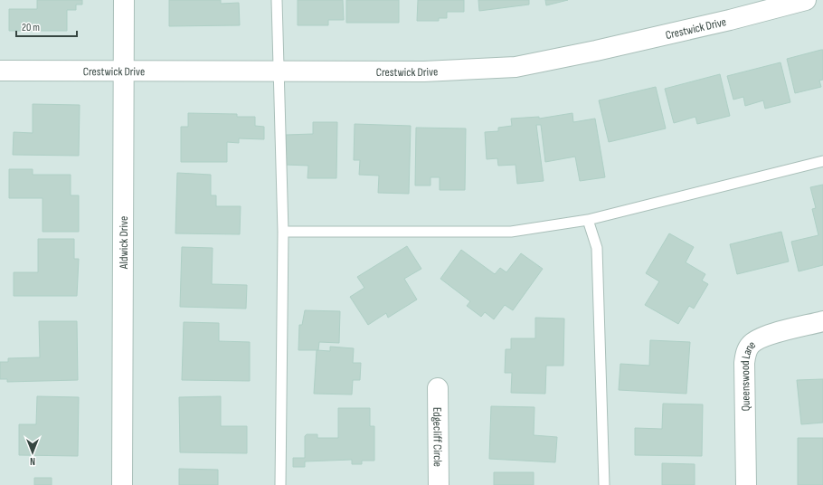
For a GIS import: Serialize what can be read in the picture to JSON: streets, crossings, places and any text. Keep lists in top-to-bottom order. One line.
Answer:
{"streets":{"street":["Crestwick Drive","Aldwick Drive","Queenswood Lane","Edgecliff Circle"]},"crossings":[["Crestwick Drive","Aldwick Drive"]],"scale_bar":"20 m","north":"bottom"}
